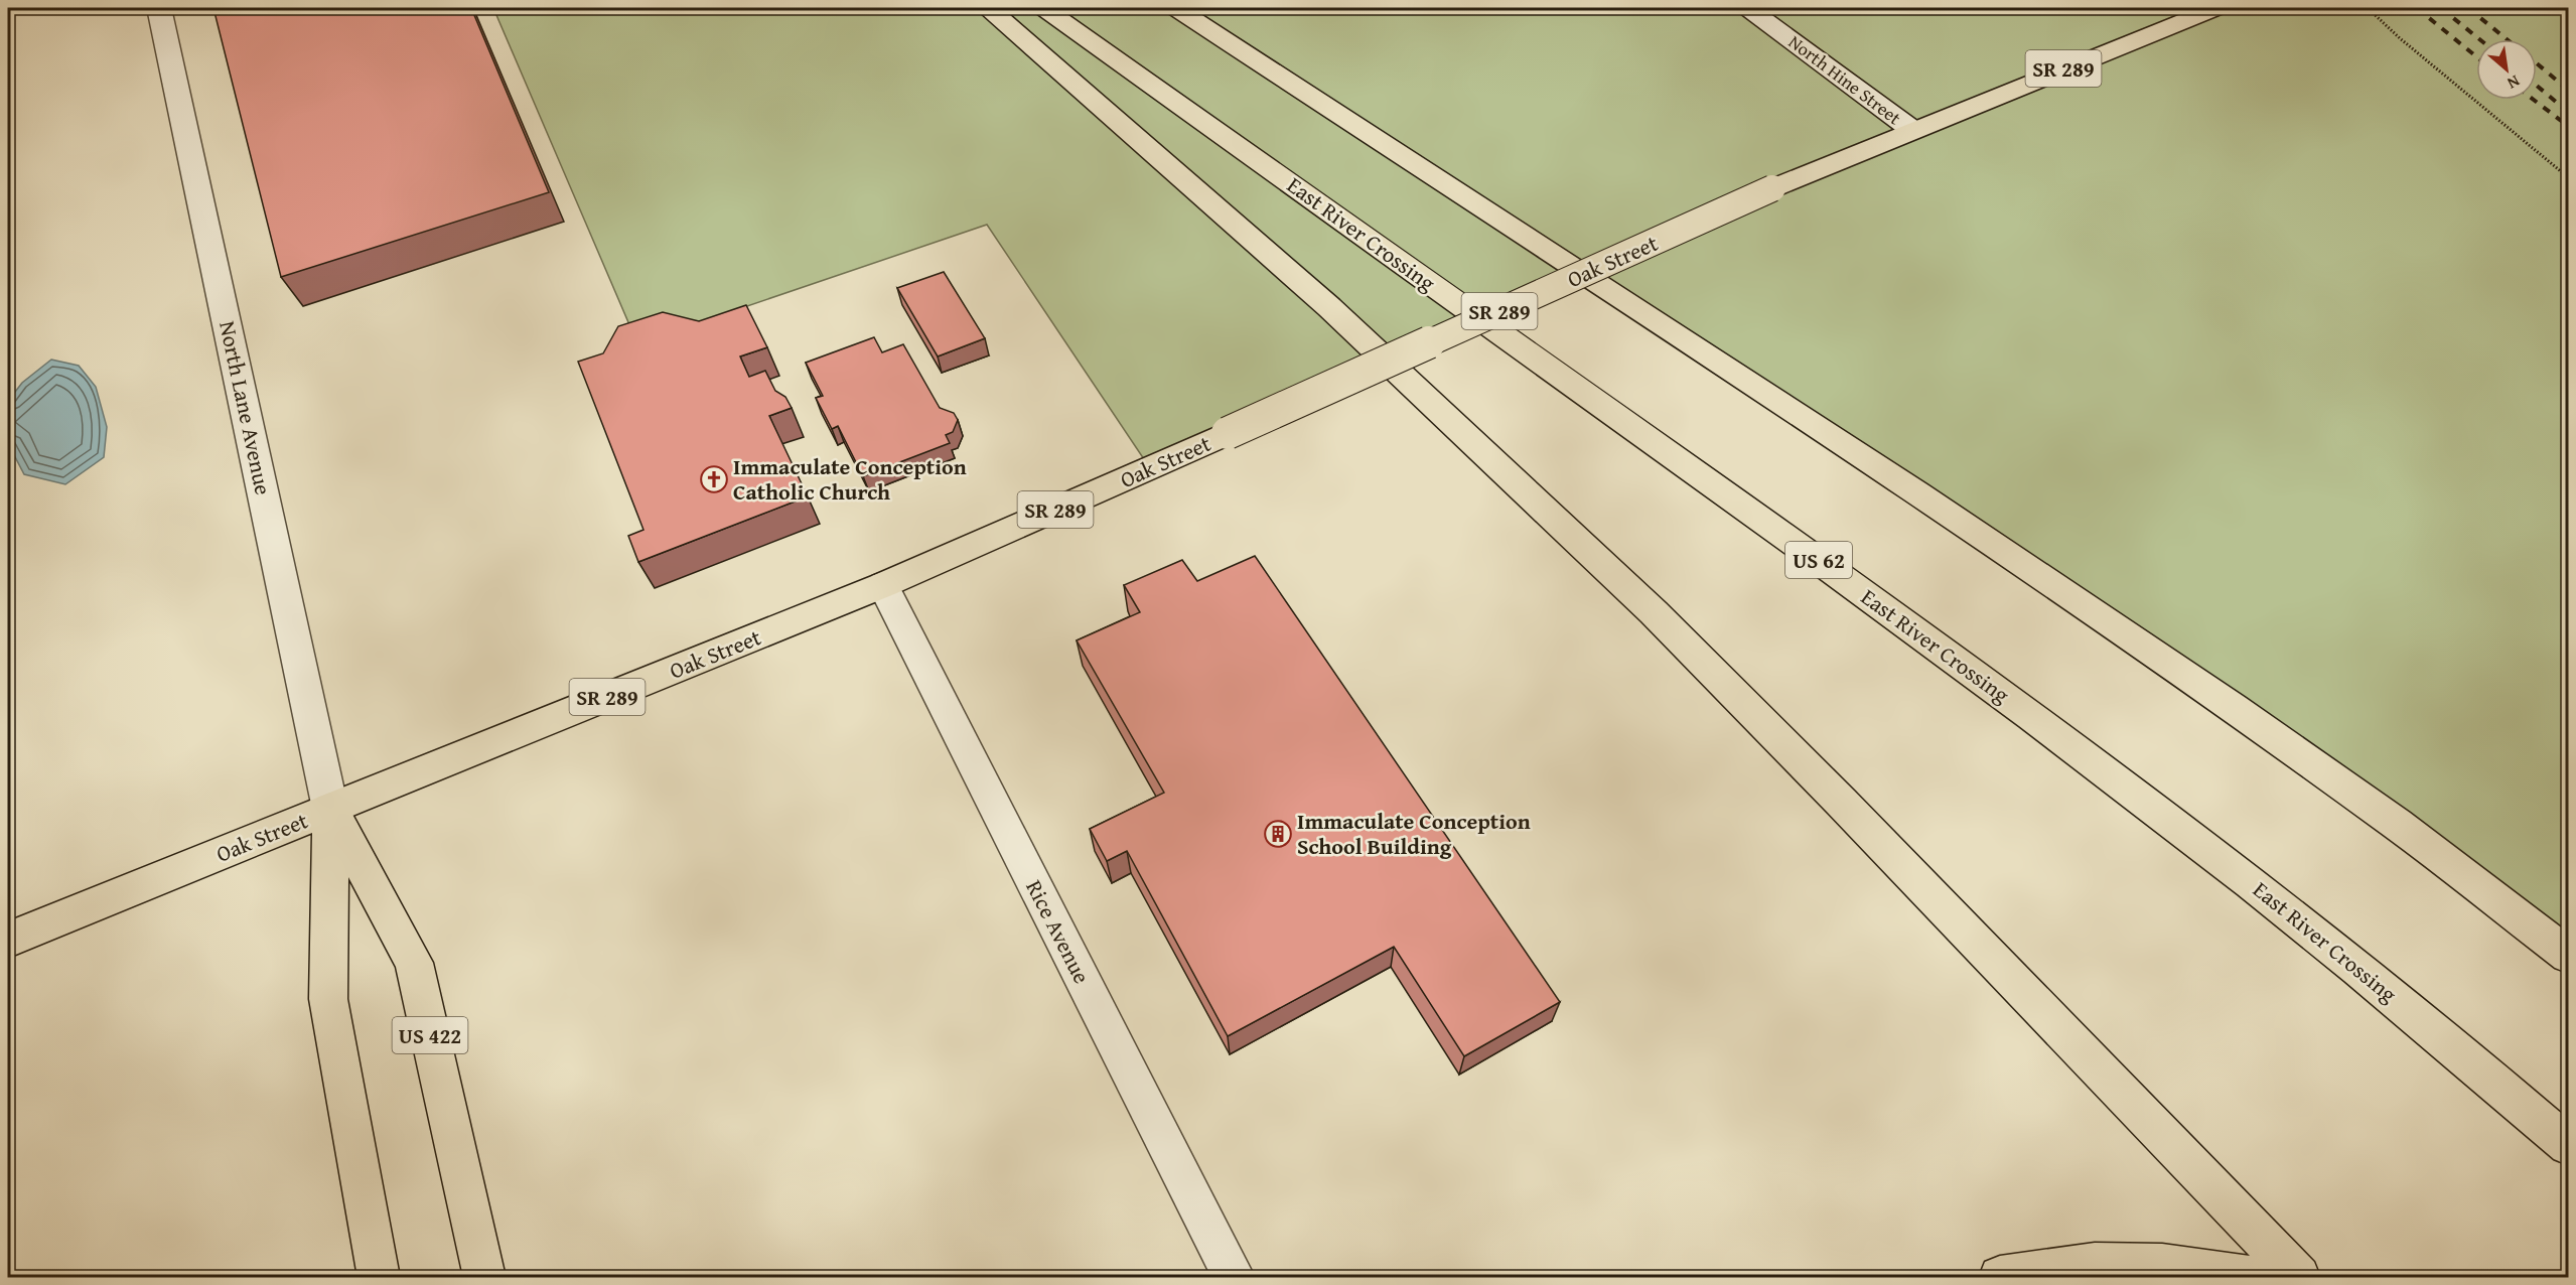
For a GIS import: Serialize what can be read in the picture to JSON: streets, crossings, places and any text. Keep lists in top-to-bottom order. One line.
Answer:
{"streets":{"main road":["SR 289","East River Crossing","Oak Street","US 62","US 422"],"street":["North Hine Street","North Lane Avenue","Rice Avenue"]},"crossings":[["North Hine Street","Oak Street"],["Oak Street","North Lane Avenue"],["Oak Street","Rice Avenue"],["Oak Street","US 422"],["North Lane Avenue","US 422"]],"places":{"church":["Immaculate Conception Catholic Church"],"building":["Immaculate Conception School Building"]},"north":"bottom right"}
